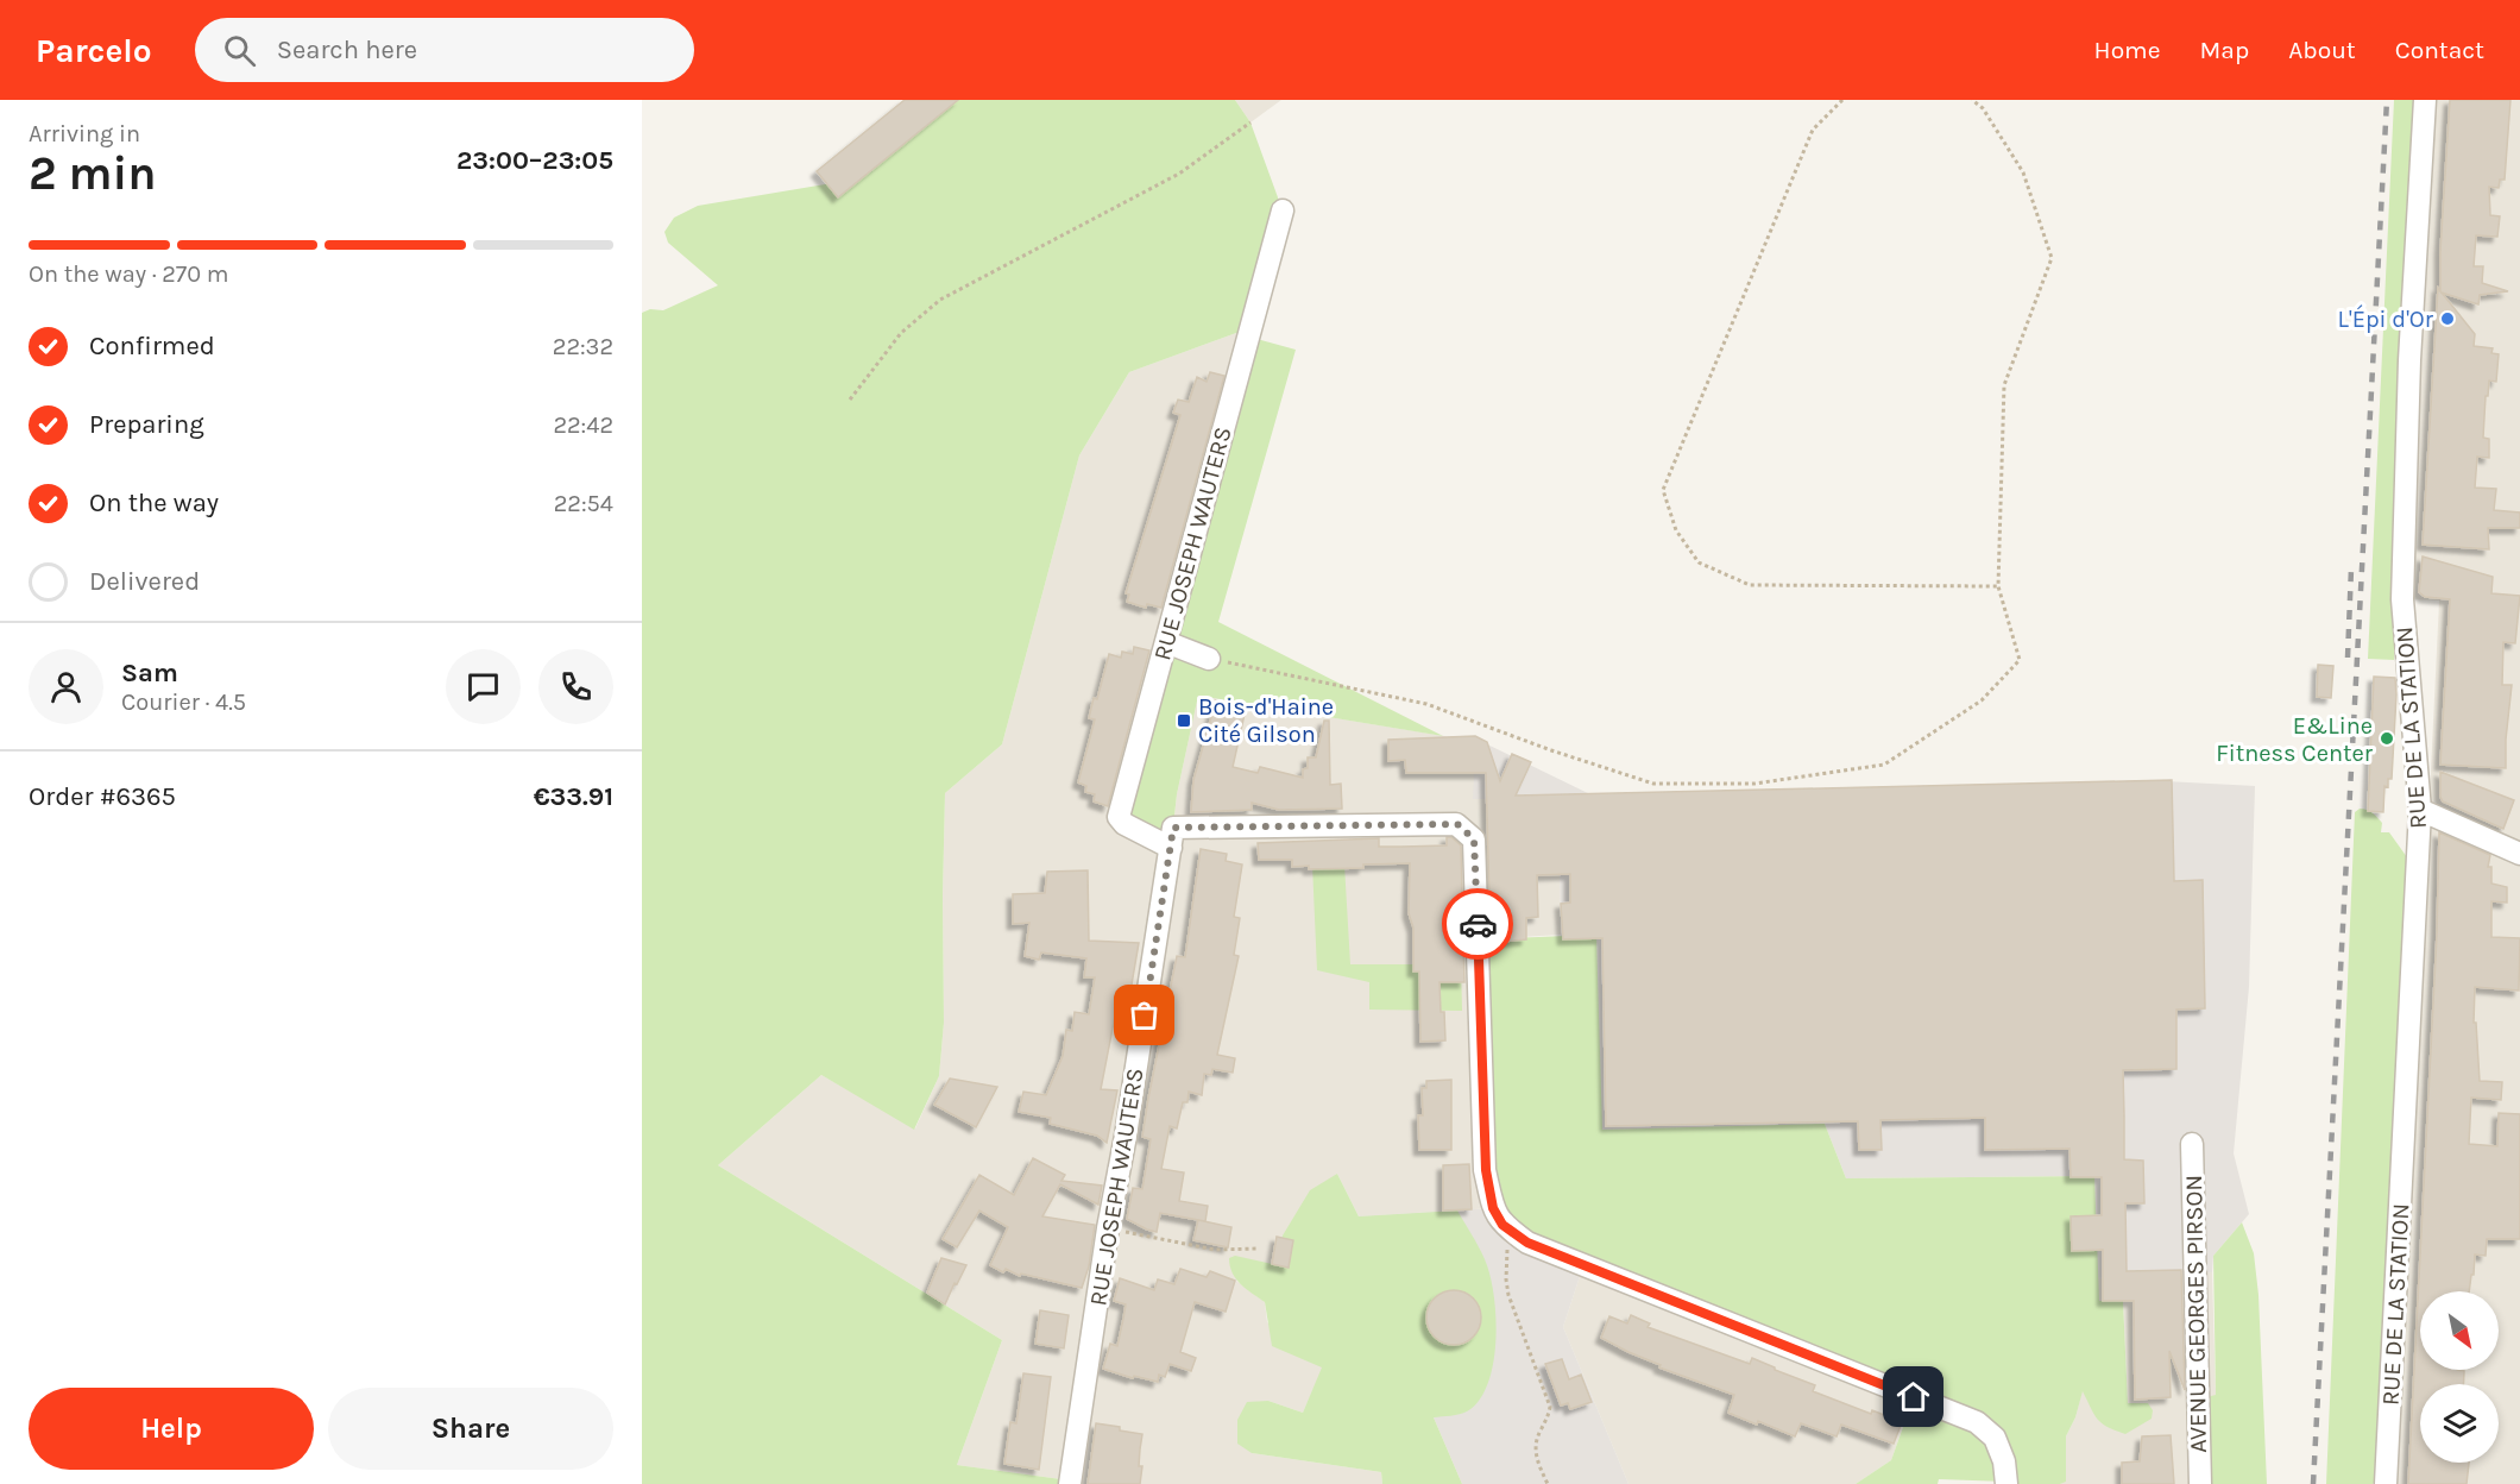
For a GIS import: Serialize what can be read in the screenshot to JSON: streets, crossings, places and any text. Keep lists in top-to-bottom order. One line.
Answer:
{"streets":{"street":["RUE JOSEPH WAUTERS","RUE DE LA STATION","AVENUE GEORGES PIRSON"]},"places":{"other":["L'Épi d'Or","E&Line Fitness Center"],"transit":["Bois-d'Haine Cité Gilson"]},"north":"bottom right","page":{"header":"Parcelo","search":"Search here","nav":["Home","Map","About","Contact"],"heading":["2 min","Arriving in","23:00–23:05"],"panel":["Sam","Courier · 4.5","Order #6365","€33.91"],"bar":"On the way · 270 m","list":[["Confirmed","22:32"],["Preparing","22:42"],["On the way","22:54"],"Delivered"],"buttons":["Help","Share"]}}
